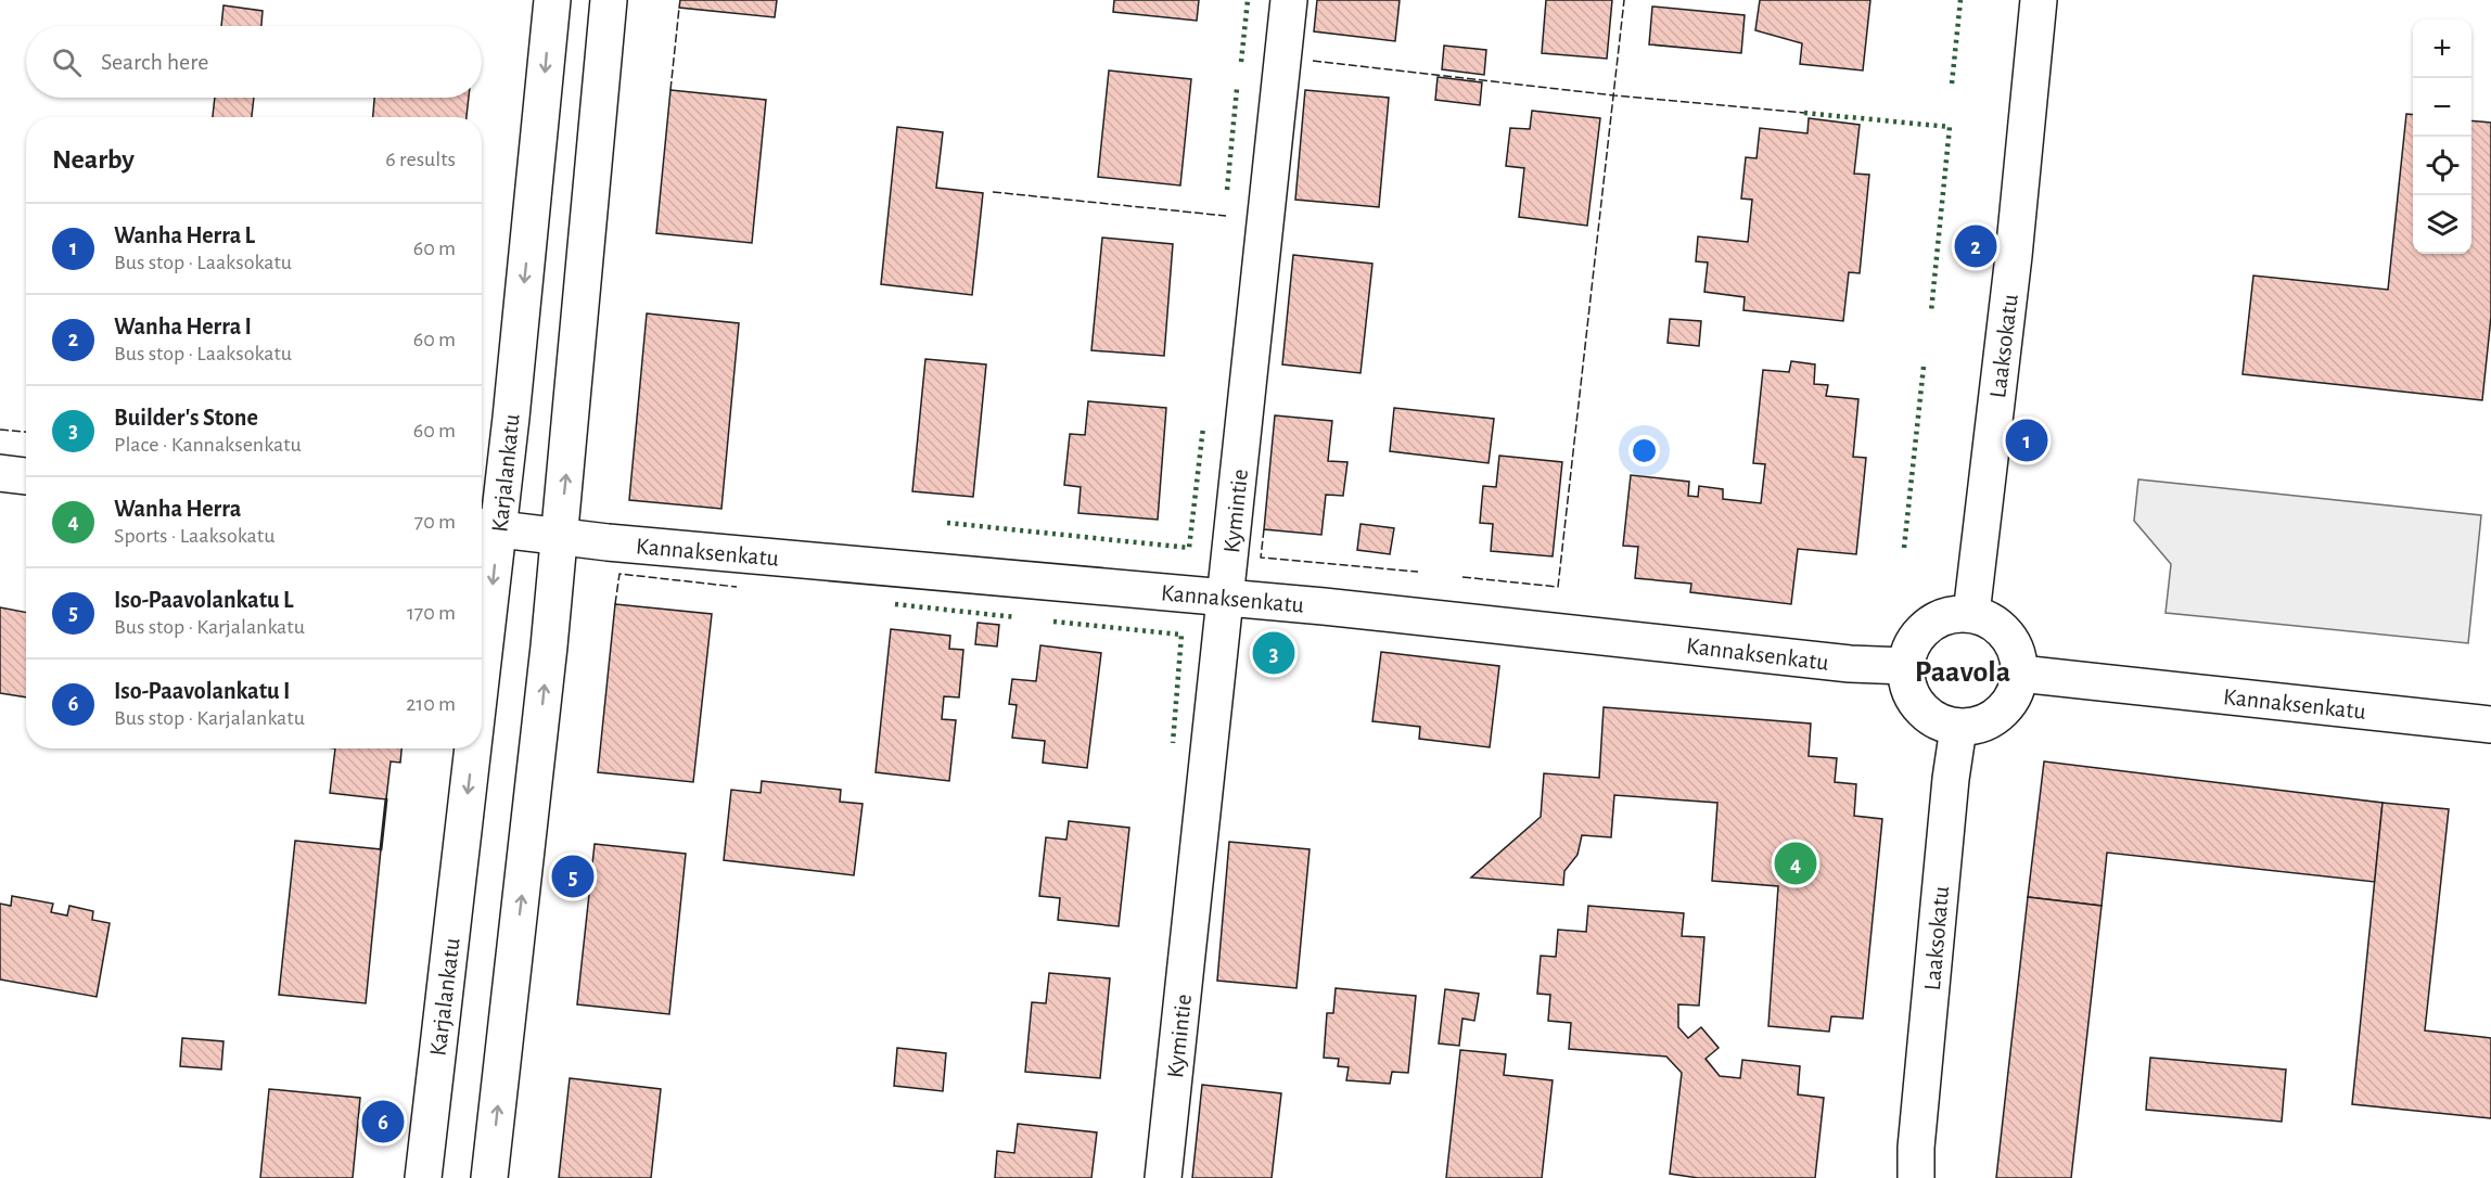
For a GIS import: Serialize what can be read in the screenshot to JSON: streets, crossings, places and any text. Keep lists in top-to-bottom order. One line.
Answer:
{"streets":{"street":["Laaksokatu","Karjalankatu","Kymintie","Kannaksenkatu"]},"crossings":[["Laaksokatu","Kannaksenkatu"],["Karjalankatu","Kannaksenkatu"],["Kymintie","Kannaksenkatu"]],"districts":["Paavola"],"page":{"map_buttons":["+","−"],"search":"Search here","heading":["Nearby","6 results"],"list":[{"mark":"1","name":"Wanha Herra L","note":"Bus stop · Laaksokatu","value":"60 m"},{"mark":"2","name":"Wanha Herra I","note":"Bus stop · Laaksokatu","value":"60 m"},{"mark":"3","name":"Builder's Stone","note":"Place · Kannaksenkatu","value":"60 m"},{"mark":"4","name":"Wanha Herra","note":"Sports · Laaksokatu","value":"70 m"},{"mark":"5","name":"Iso-Paavolankatu L","note":"Bus stop · Karjalankatu","value":"170 m"},{"mark":"6","name":"Iso-Paavolankatu I","note":"Bus stop · Karjalankatu","value":"210 m"}],"pins":["2","1","3","4","5","6"]}}
